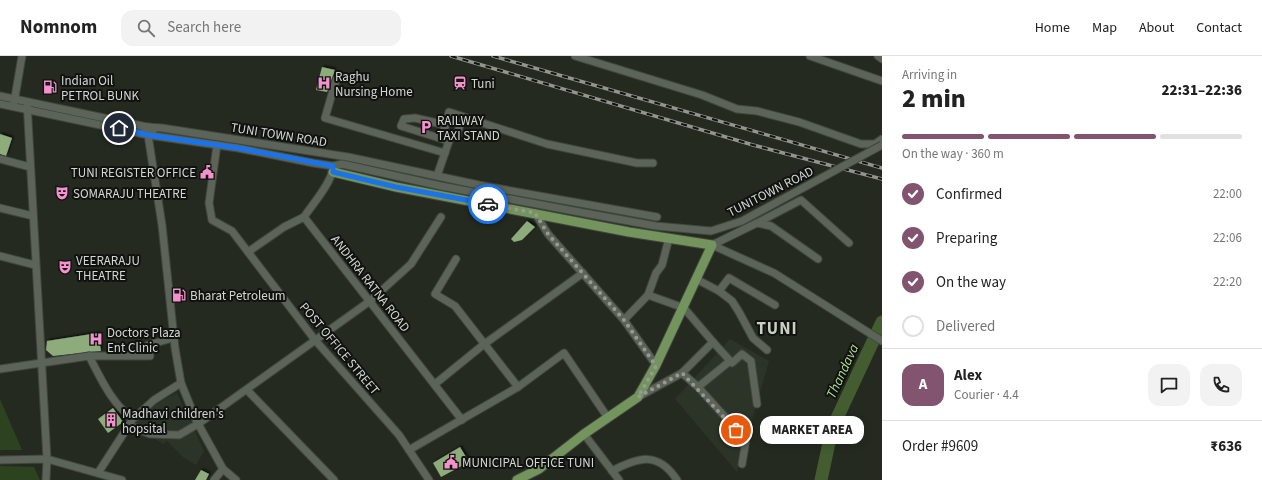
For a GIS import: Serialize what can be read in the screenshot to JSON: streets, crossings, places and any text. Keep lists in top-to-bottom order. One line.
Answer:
{"streets":{"street":["TUNI TOWN ROAD","TUNITOWN ROAD","ANDHRA RATNA ROAD","POST OFFICE STREET"]},"crossings":[["TUNI TOWN ROAD","TUNITOWN ROAD"],["TUNI TOWN ROAD","POST OFFICE STREET"]],"districts":["TUNI"],"water":["Thandava"],"places":{"hospital":["Raghu Nursing Home","Doctors Plaza Ent Clinic"],"station":["Tuni"],"fuel station":["Indian Oil PETROL BUNK","Bharat Petroleum"],"parking":["RAILWAY TAXI STAND"],"public building":["TUNI REGISTER OFFICE","MUNICIPAL OFFICE TUNI"],"theatre":["SOMARAJU THEATRE","VEERARAJU THEATRE"],"building":["Madhavi children's hopsital"],"other":["MARKET AREA"]},"page":{"header":"Nomnom","search":"Search here","nav":["Home","Map","About","Contact"],"heading":["2 min","Arriving in","22:31–22:36"],"panel":["Alex","Courier · 4.4","Order #9609","₹636"],"bar":"On the way · 360 m","list":[["Confirmed","22:00"],["Preparing","22:06"],["On the way","22:20"],"Delivered"],"round":"A","bubble":"MARKET AREA"}}
